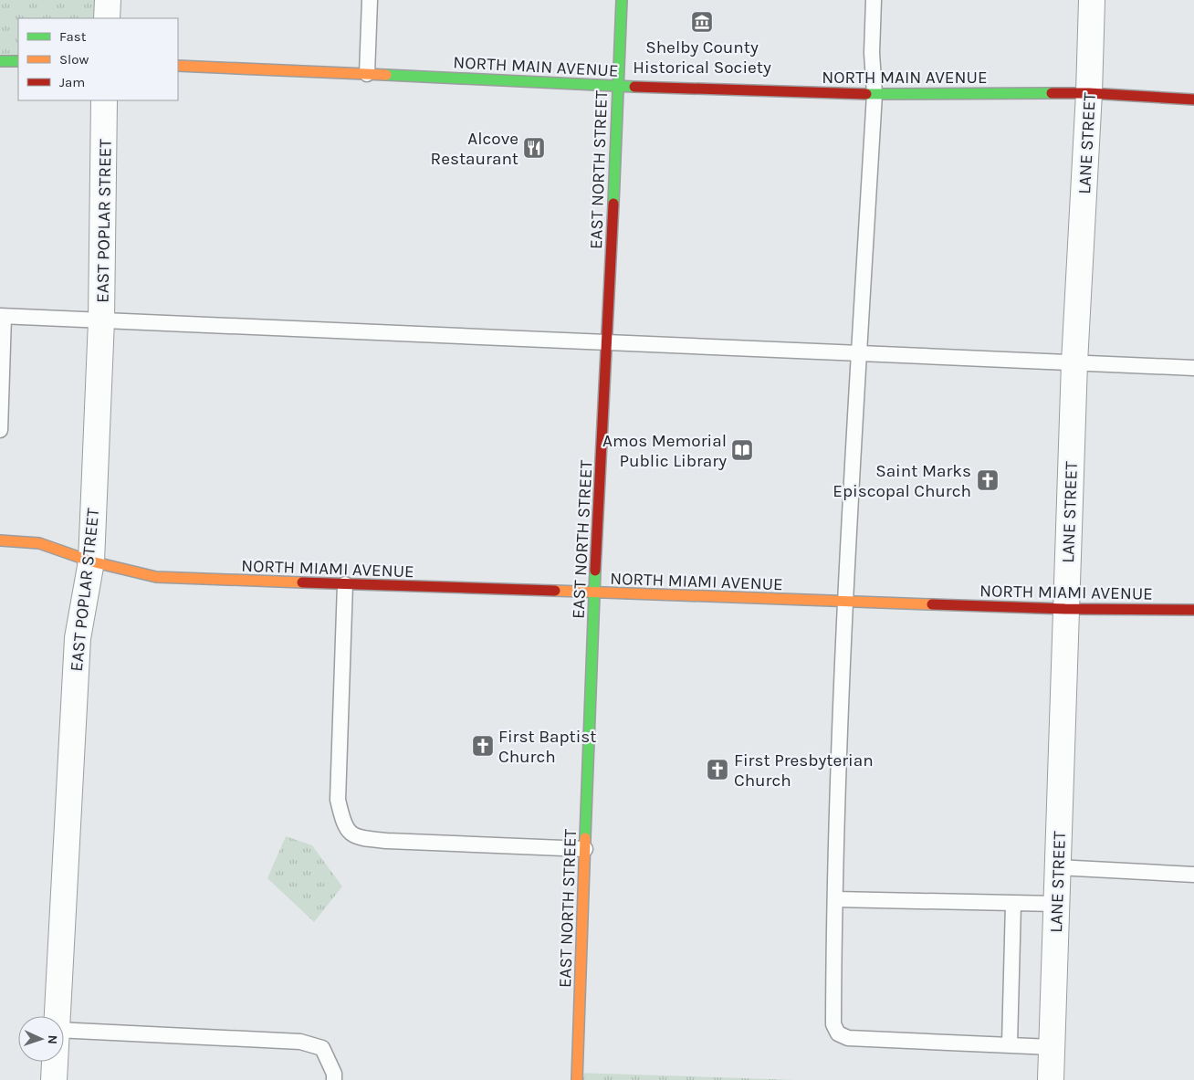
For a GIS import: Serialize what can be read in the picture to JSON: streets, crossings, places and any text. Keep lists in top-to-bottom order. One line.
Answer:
{"streets":{"main road":["NORTH MAIN AVENUE","EAST NORTH STREET","NORTH MIAMI AVENUE"],"street":["LANE STREET","EAST POPLAR STREET"]},"crossings":[["NORTH MAIN AVENUE","LANE STREET"],["NORTH MAIN AVENUE","EAST NORTH STREET"],["LANE STREET","NORTH MIAMI AVENUE"],["EAST NORTH STREET","NORTH MIAMI AVENUE"],["EAST POPLAR STREET","NORTH MIAMI AVENUE"]],"places":{"museum":["Shelby County Historical Society"],"restaurant":["Alcove Restaurant"],"library":["Amos Memorial Public Library"],"church":["Saint Marks Episcopal Church","First Baptist Church","First Presbyterian Church"]},"legend":["Fast","Slow","Jam"],"north":"right"}
